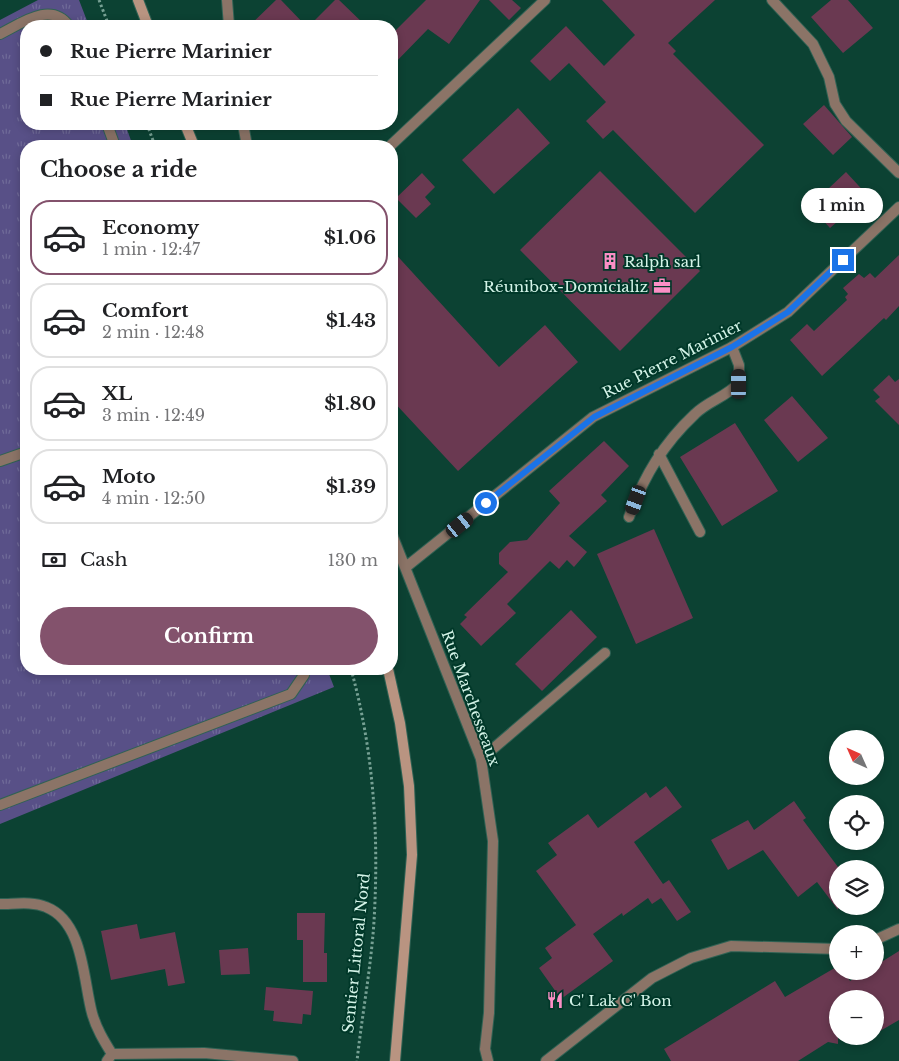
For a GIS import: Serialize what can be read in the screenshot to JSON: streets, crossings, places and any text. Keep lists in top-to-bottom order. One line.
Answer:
{"streets":{"street":["Rue Pierre Marinier","Rue Marchesseaux"],"path":["Sentier Littoral Nord"]},"crossings":[["Rue Pierre Marinier","Rue Marchesseaux"]],"places":{"building":["Ralph sarl"],"office":["Réunibox-Domicializ"],"restaurant":["C' Lak C' Bon"]},"north":"top left","page":{"banner":["Rue Pierre Marinier","Rue Pierre Marinier"],"heading":"Choose a ride","bubble":"1 min","list":[{"name":"Economy","note":"1 min · 12:47","value":"$1.06"},{"name":"Comfort","note":"2 min · 12:48","value":"$1.43"},{"name":"XL","note":"3 min · 12:49","value":"$1.80"},{"name":"Moto","note":"4 min · 12:50","value":"$1.39"}],"pay":["Cash","130 m"],"buttons":"Confirm","map_buttons":["+","−"]}}
